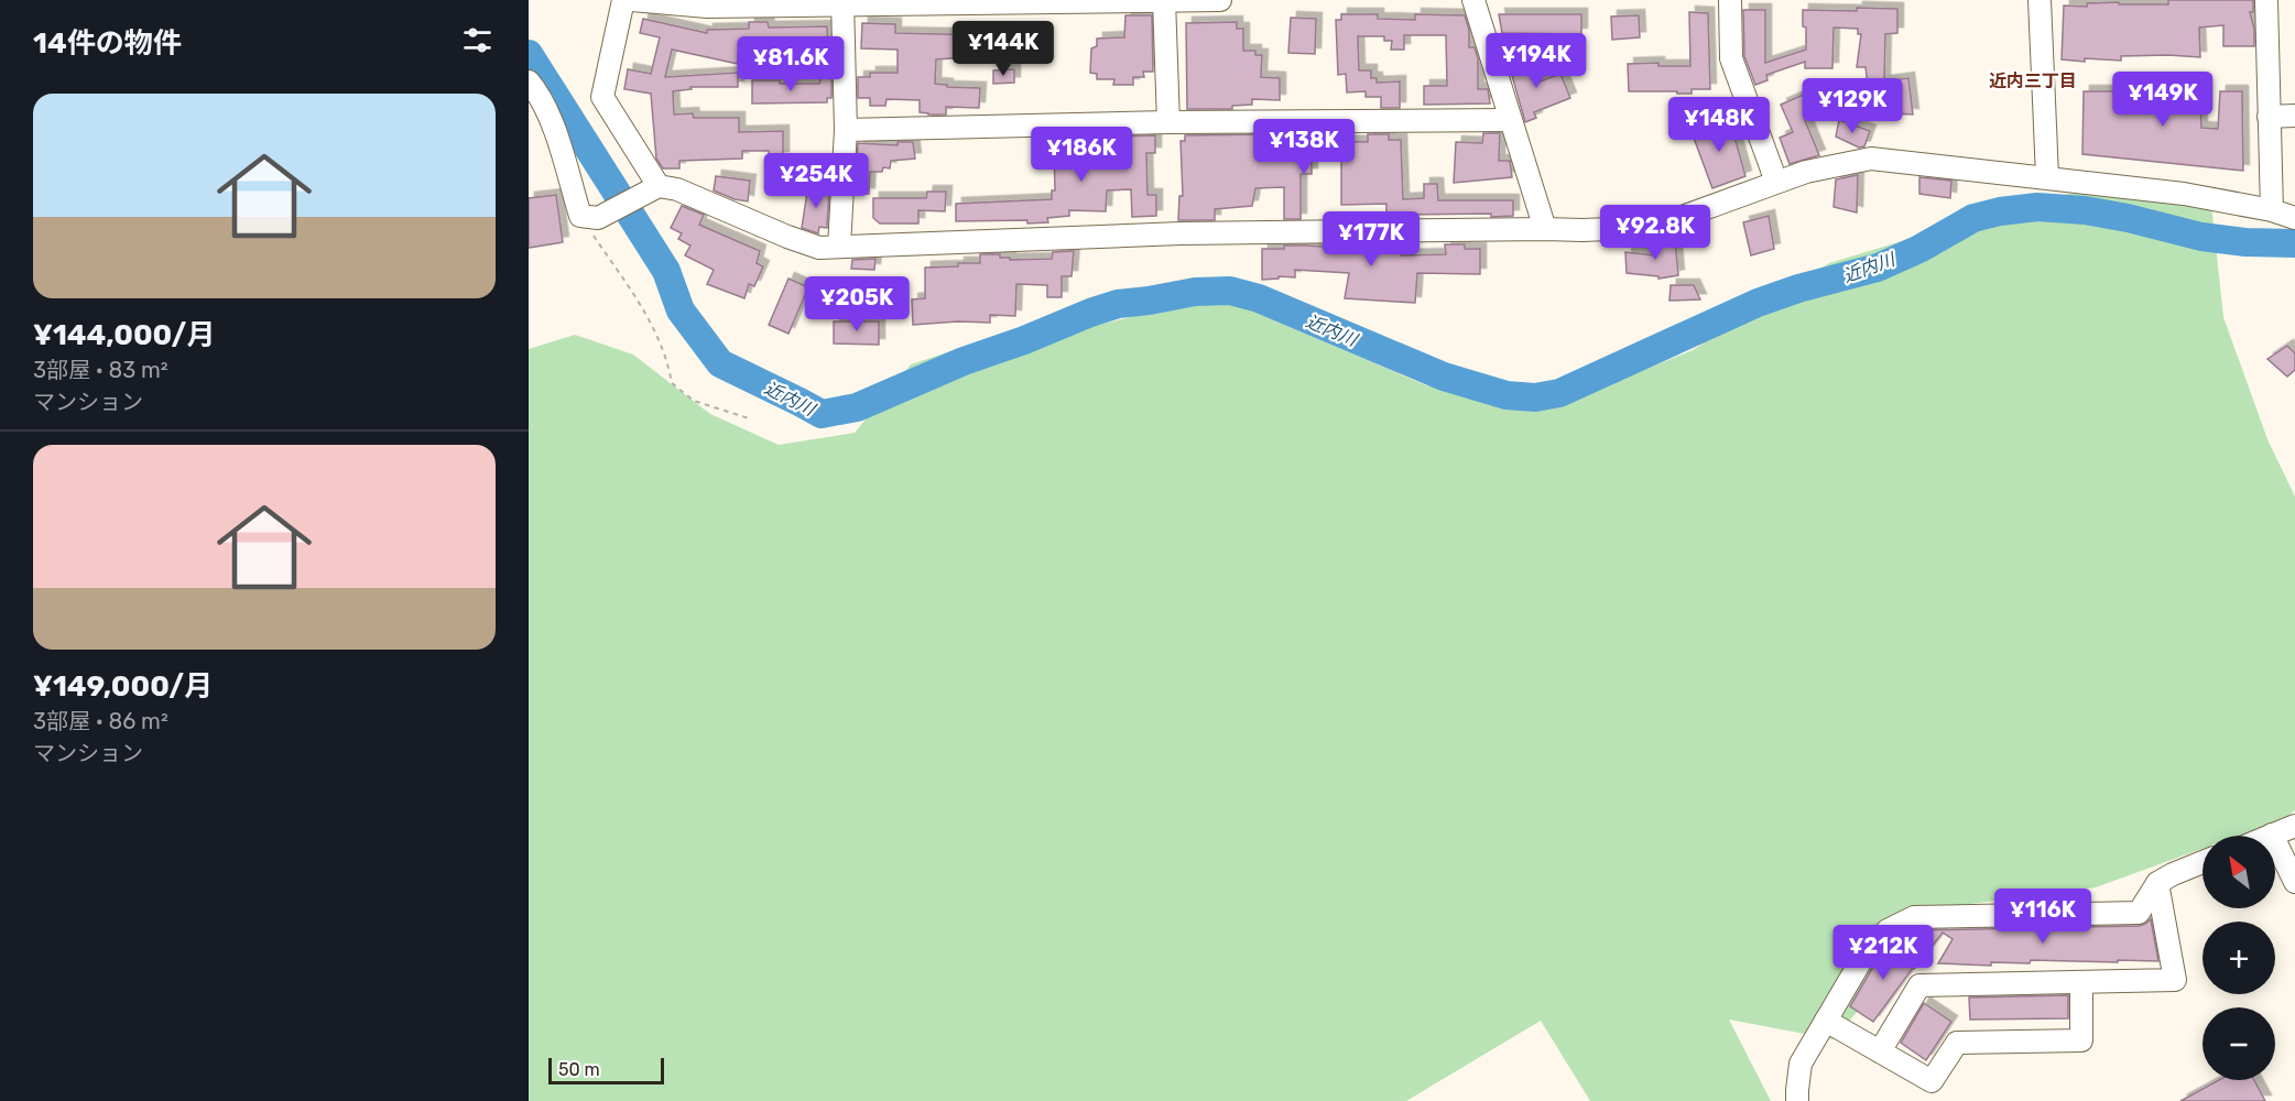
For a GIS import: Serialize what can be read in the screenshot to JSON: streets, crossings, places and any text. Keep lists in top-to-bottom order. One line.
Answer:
{"districts":["近内三丁目"],"water":["近内川"],"scale_bar":"50 m","north":"top left","page":{"heading":"14件の物件","price":["¥144K","¥194K","¥81.6K","¥149K","¥129K","¥148K","¥138K","¥186K","¥254K","¥92.8K","¥177K","¥205K","¥116K","¥212K"],"list":[{"name":"¥144,000/月","note":"3部屋 · 83 m² · マンション"},{"name":"¥149,000/月","note":"3部屋 · 86 m² · マンション"}],"map_buttons":["+","−"],"scale":"50 m"}}
